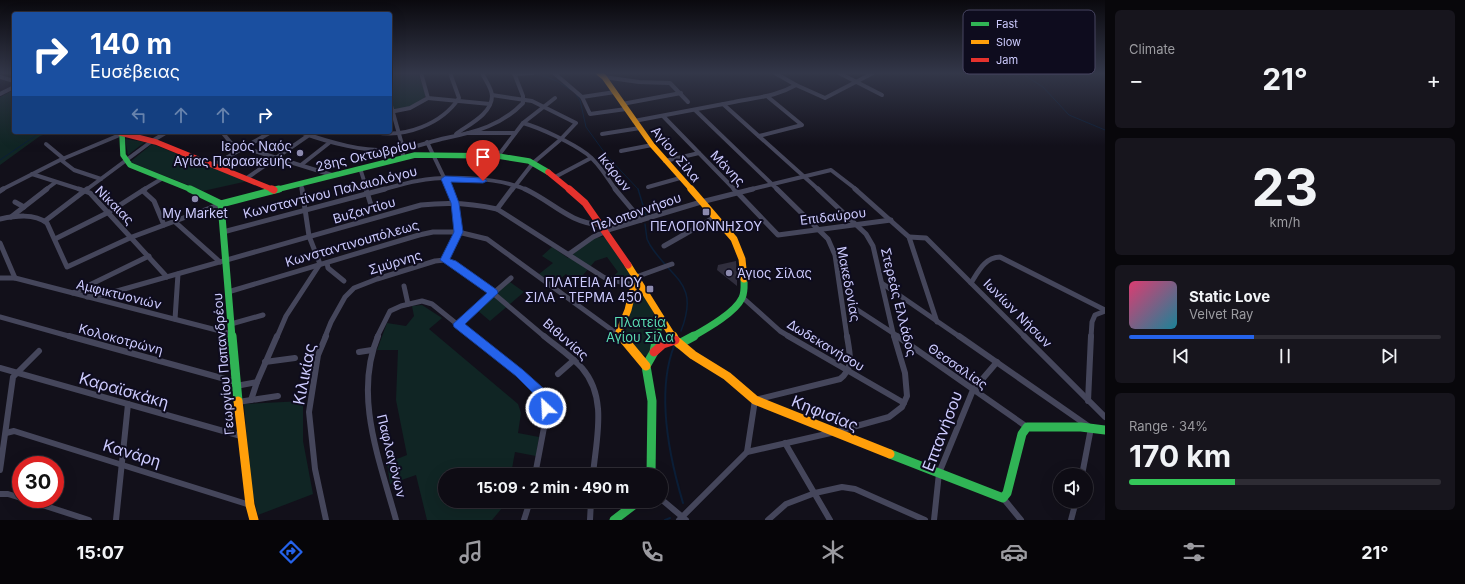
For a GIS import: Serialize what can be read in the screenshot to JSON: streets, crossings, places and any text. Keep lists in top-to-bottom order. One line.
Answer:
{"streets":{"street":["Αγίου Σίλα","28ης Οκτωβρίου","Μάνης","Ικάρων","Κωνσταντίνου Παλαιολόγου","Νίκαιας","Βυζαντίου","Πελοποννήσου","Επιδαύρου","Κωνσταντινουπόλεως","Σμύρνης","Μακεδονίας","Αμφικτυονιών","Στερεάς Ελλάδος","Ιωνίων Νήσων","Κολοκοτρώνη","Βιθυνίας","Δωδεκανήσου","Γεωργίου Παπανδρέου","Θεσσαλίας","Κιλικίας","Καραϊσκάκη","Κηφισίας","Επτανήσου","Κανάρη","Παφλαγόνων"]},"crossings":[["Αγίου Σίλα","Πελοποννήσου"],["Αγίου Σίλα","Δωδεκανήσου"],["28ης Οκτωβρίου","Κωνσταντίνου Παλαιολόγου"],["28ης Οκτωβρίου","Πελοποννήσου"],["28ης Οκτωβρίου","Γεωργίου Παπανδρέου"],["28ης Οκτωβρίου","Κηφισίας"],["Μάνης","Πελοποννήσου"],["Μάνης","Επιδαύρου"],["Ικάρων","Πελοποννήσου"],["Κωνσταντίνου Παλαιολόγου","Πελοποννήσου"],["Κωνσταντίνου Παλαιολόγου","Γεωργίου Παπανδρέου"],["Νίκαιας","Βυζαντίου"],["Βυζαντίου","Πελοποννήσου"],["Βυζαντίου","Αμφικτυονιών"],["Βυζαντίου","Γεωργίου Παπανδρέου"],["Πελοποννήσου","Επιδαύρου"],["Πελοποννήσου","Μακεδονίας"],["Πελοποννήσου","Στερεάς Ελλάδος"],["Επιδαύρου","Μακεδονίας"],["Επιδαύρου","Στερεάς Ελλάδος"],["Κωνσταντινουπόλεως","Γεωργίου Παπανδρέου"],["Σμύρνης","Βιθυνίας"],["Σμύρνης","Κιλικίας"],["Μακεδονίας","Δωδεκανήσου"],["Αμφικτυονιών","Γεωργίου Παπανδρέου"],["Στερεάς Ελλάδος","Δωδεκανήσου"],["Στερεάς Ελλάδος","Θεσσαλίας"],["Κολοκοτρώνη","Γεωργίου Παπανδρέου"],["Γεωργίου Παπανδρέου","Καραϊσκάκη"],["Γεωργίου Παπανδρέου","Κανάρη"],["Θεσσαλίας","Επτανήσου"],["Κηφισίας","Επτανήσου"]],"parks":["Πλατεία Αγίου Σίλα"],"places":{"other":["Ιερός Ναός Αγίας Παρασκευής","My Market","Άγιος Σίλας"],"transit":["ΠΕΛΟΠΟΝΝΗΣΟΥ","ΠΛΑΤΕΙΑ ΑΓΙΟΥ ΣΙΛΑ - ΤΕΡΜΑ 450"]},"legend":["Fast","Slow","Jam"],"page":{"tile":["Climate",["23","km/h"],["Range · 34%","170 km"]],"turn":["140 m","Ευσέβειας"],"heat":["−","21°","+"],"song":["Static Love","Velvet Ray"],"limit":"30","trip":"15:09 · 2 min · 490 m","tabs":["15:07","21°"]}}
